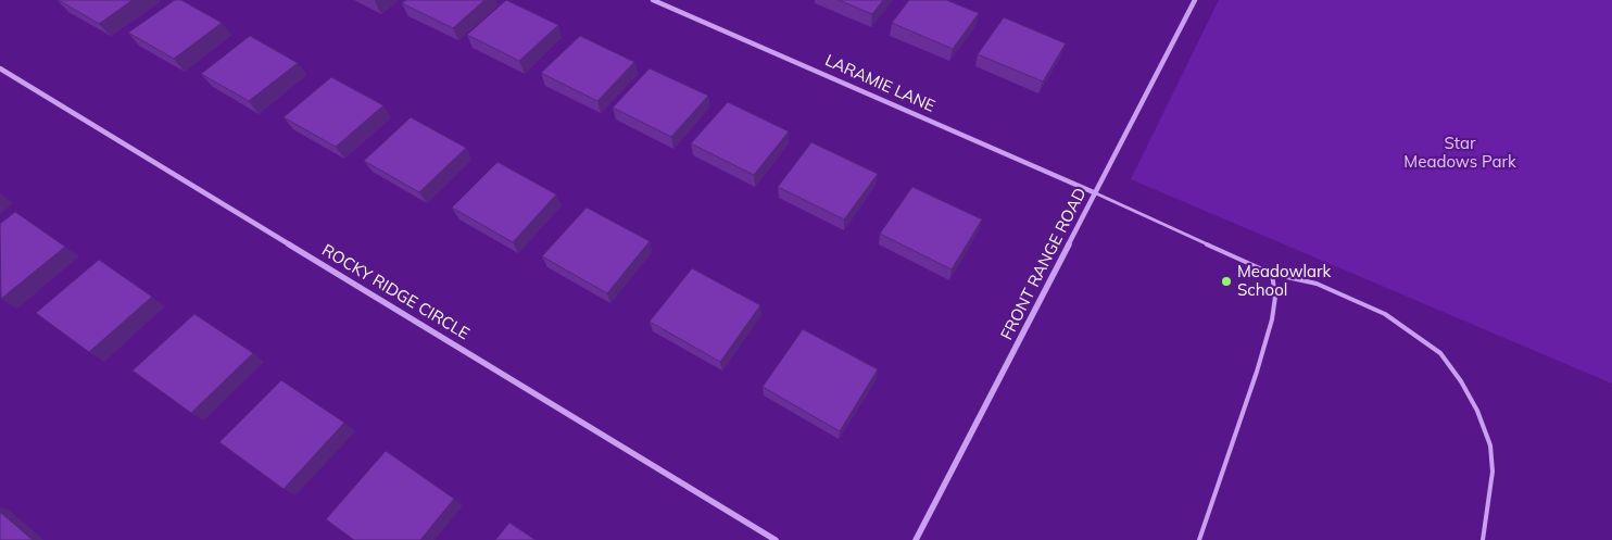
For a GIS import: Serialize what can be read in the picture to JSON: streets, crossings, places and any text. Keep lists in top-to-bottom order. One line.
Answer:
{"streets":{"street":["LARAMIE LANE","FRONT RANGE ROAD","ROCKY RIDGE CIRCLE"]},"crossings":[["LARAMIE LANE","FRONT RANGE ROAD"]],"parks":["Star Meadows Park"],"places":["Meadowlark School"]}
